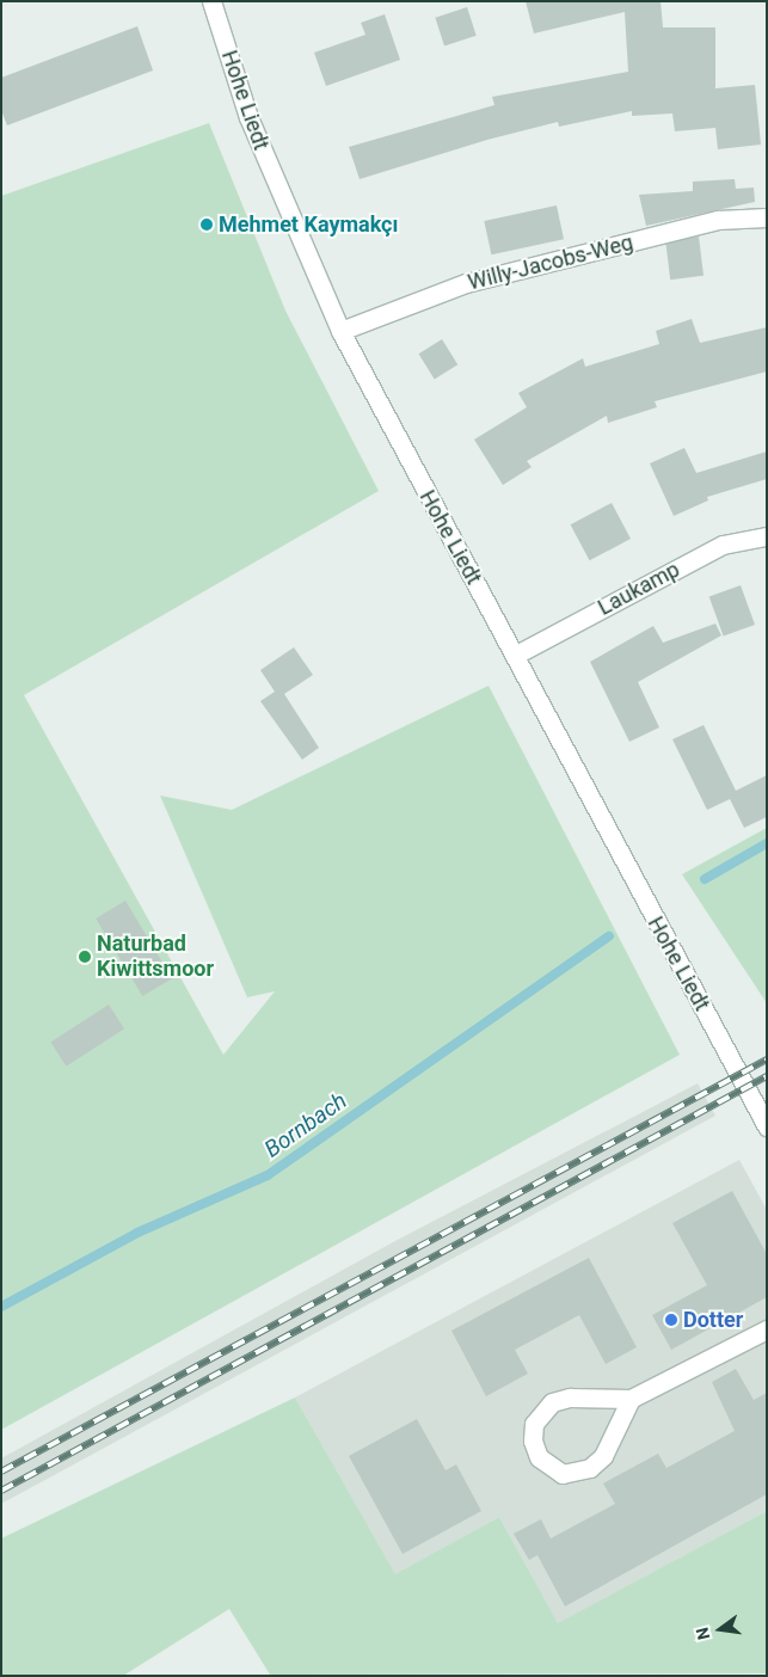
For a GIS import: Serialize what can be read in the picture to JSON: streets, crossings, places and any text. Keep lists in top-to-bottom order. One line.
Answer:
{"streets":{"street":["Hohe Liedt","Willy-Jacobs-Weg","Laukamp"]},"crossings":[["Hohe Liedt","Willy-Jacobs-Weg"],["Hohe Liedt","Laukamp"]],"water":["Bornbach"],"places":["Mehmet Kaymakçı","Naturbad Kiwittsmoor","Dotter"],"north":"left"}
